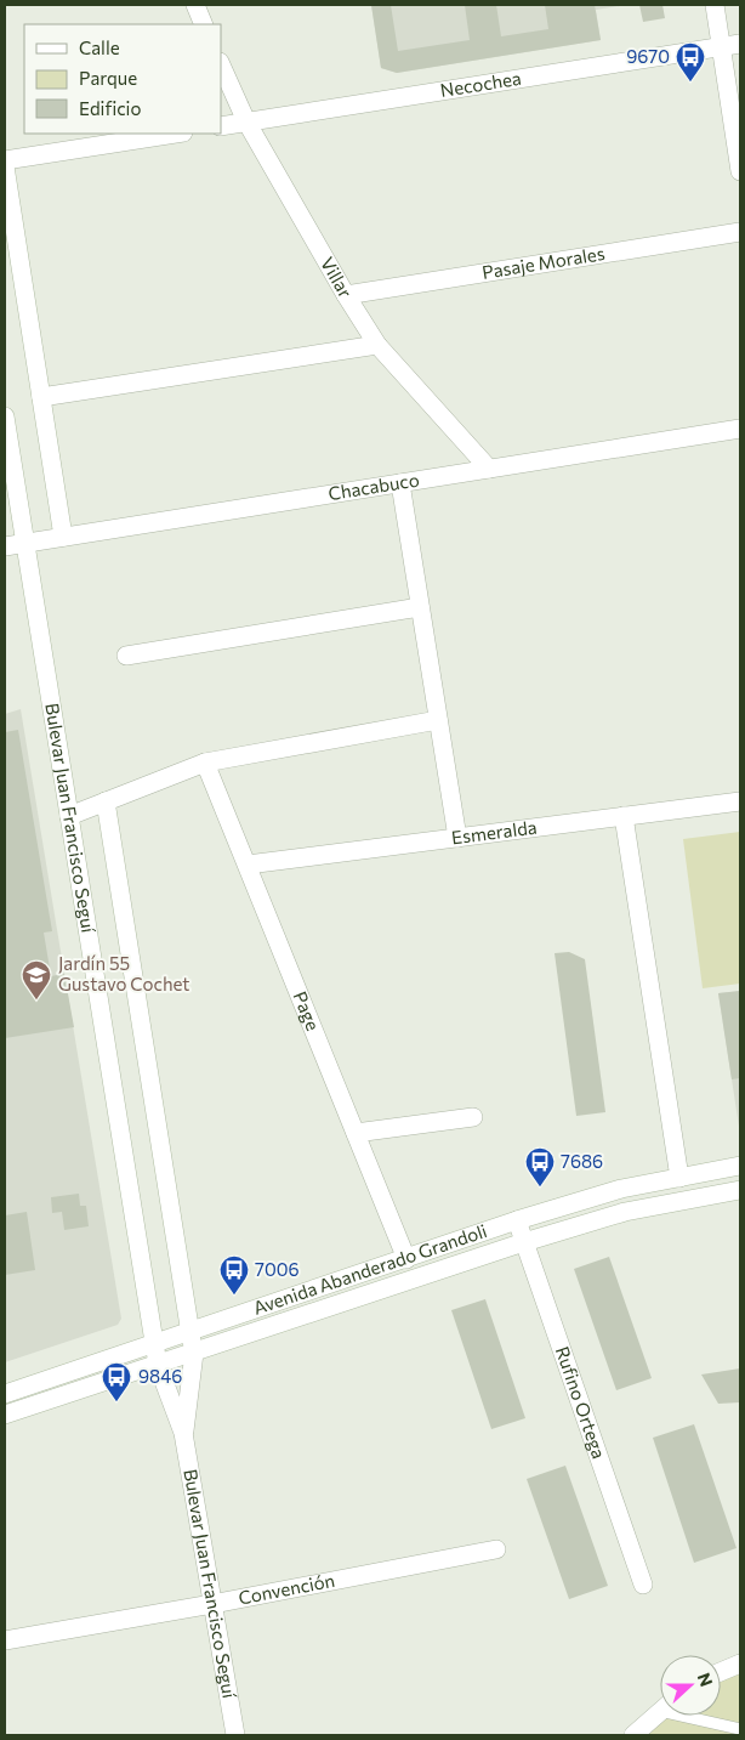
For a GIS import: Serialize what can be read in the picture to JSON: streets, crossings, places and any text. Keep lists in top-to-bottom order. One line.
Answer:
{"streets":{"street":["Necochea","Pasaje Morales","Villar","Chacabuco","Bulevar Juan Francisco Seguí","Esmeralda","Page","Avenida Abanderado Grandoli","Rufino Ortega","Convención"]},"crossings":[["Necochea","Villar"],["Pasaje Morales","Villar"],["Villar","Chacabuco"],["Chacabuco","Bulevar Juan Francisco Seguí"],["Bulevar Juan Francisco Seguí","Avenida Abanderado Grandoli"],["Bulevar Juan Francisco Seguí","Convención"],["Esmeralda","Page"],["Page","Avenida Abanderado Grandoli"],["Avenida Abanderado Grandoli","Rufino Ortega"]],"places":{"bus stop":["9670","7686","7006","9846"],"school or university":["Jardín 55 Gustavo Cochet"]},"legend":["Calle","Parque","Edificio"],"north":"right"}
